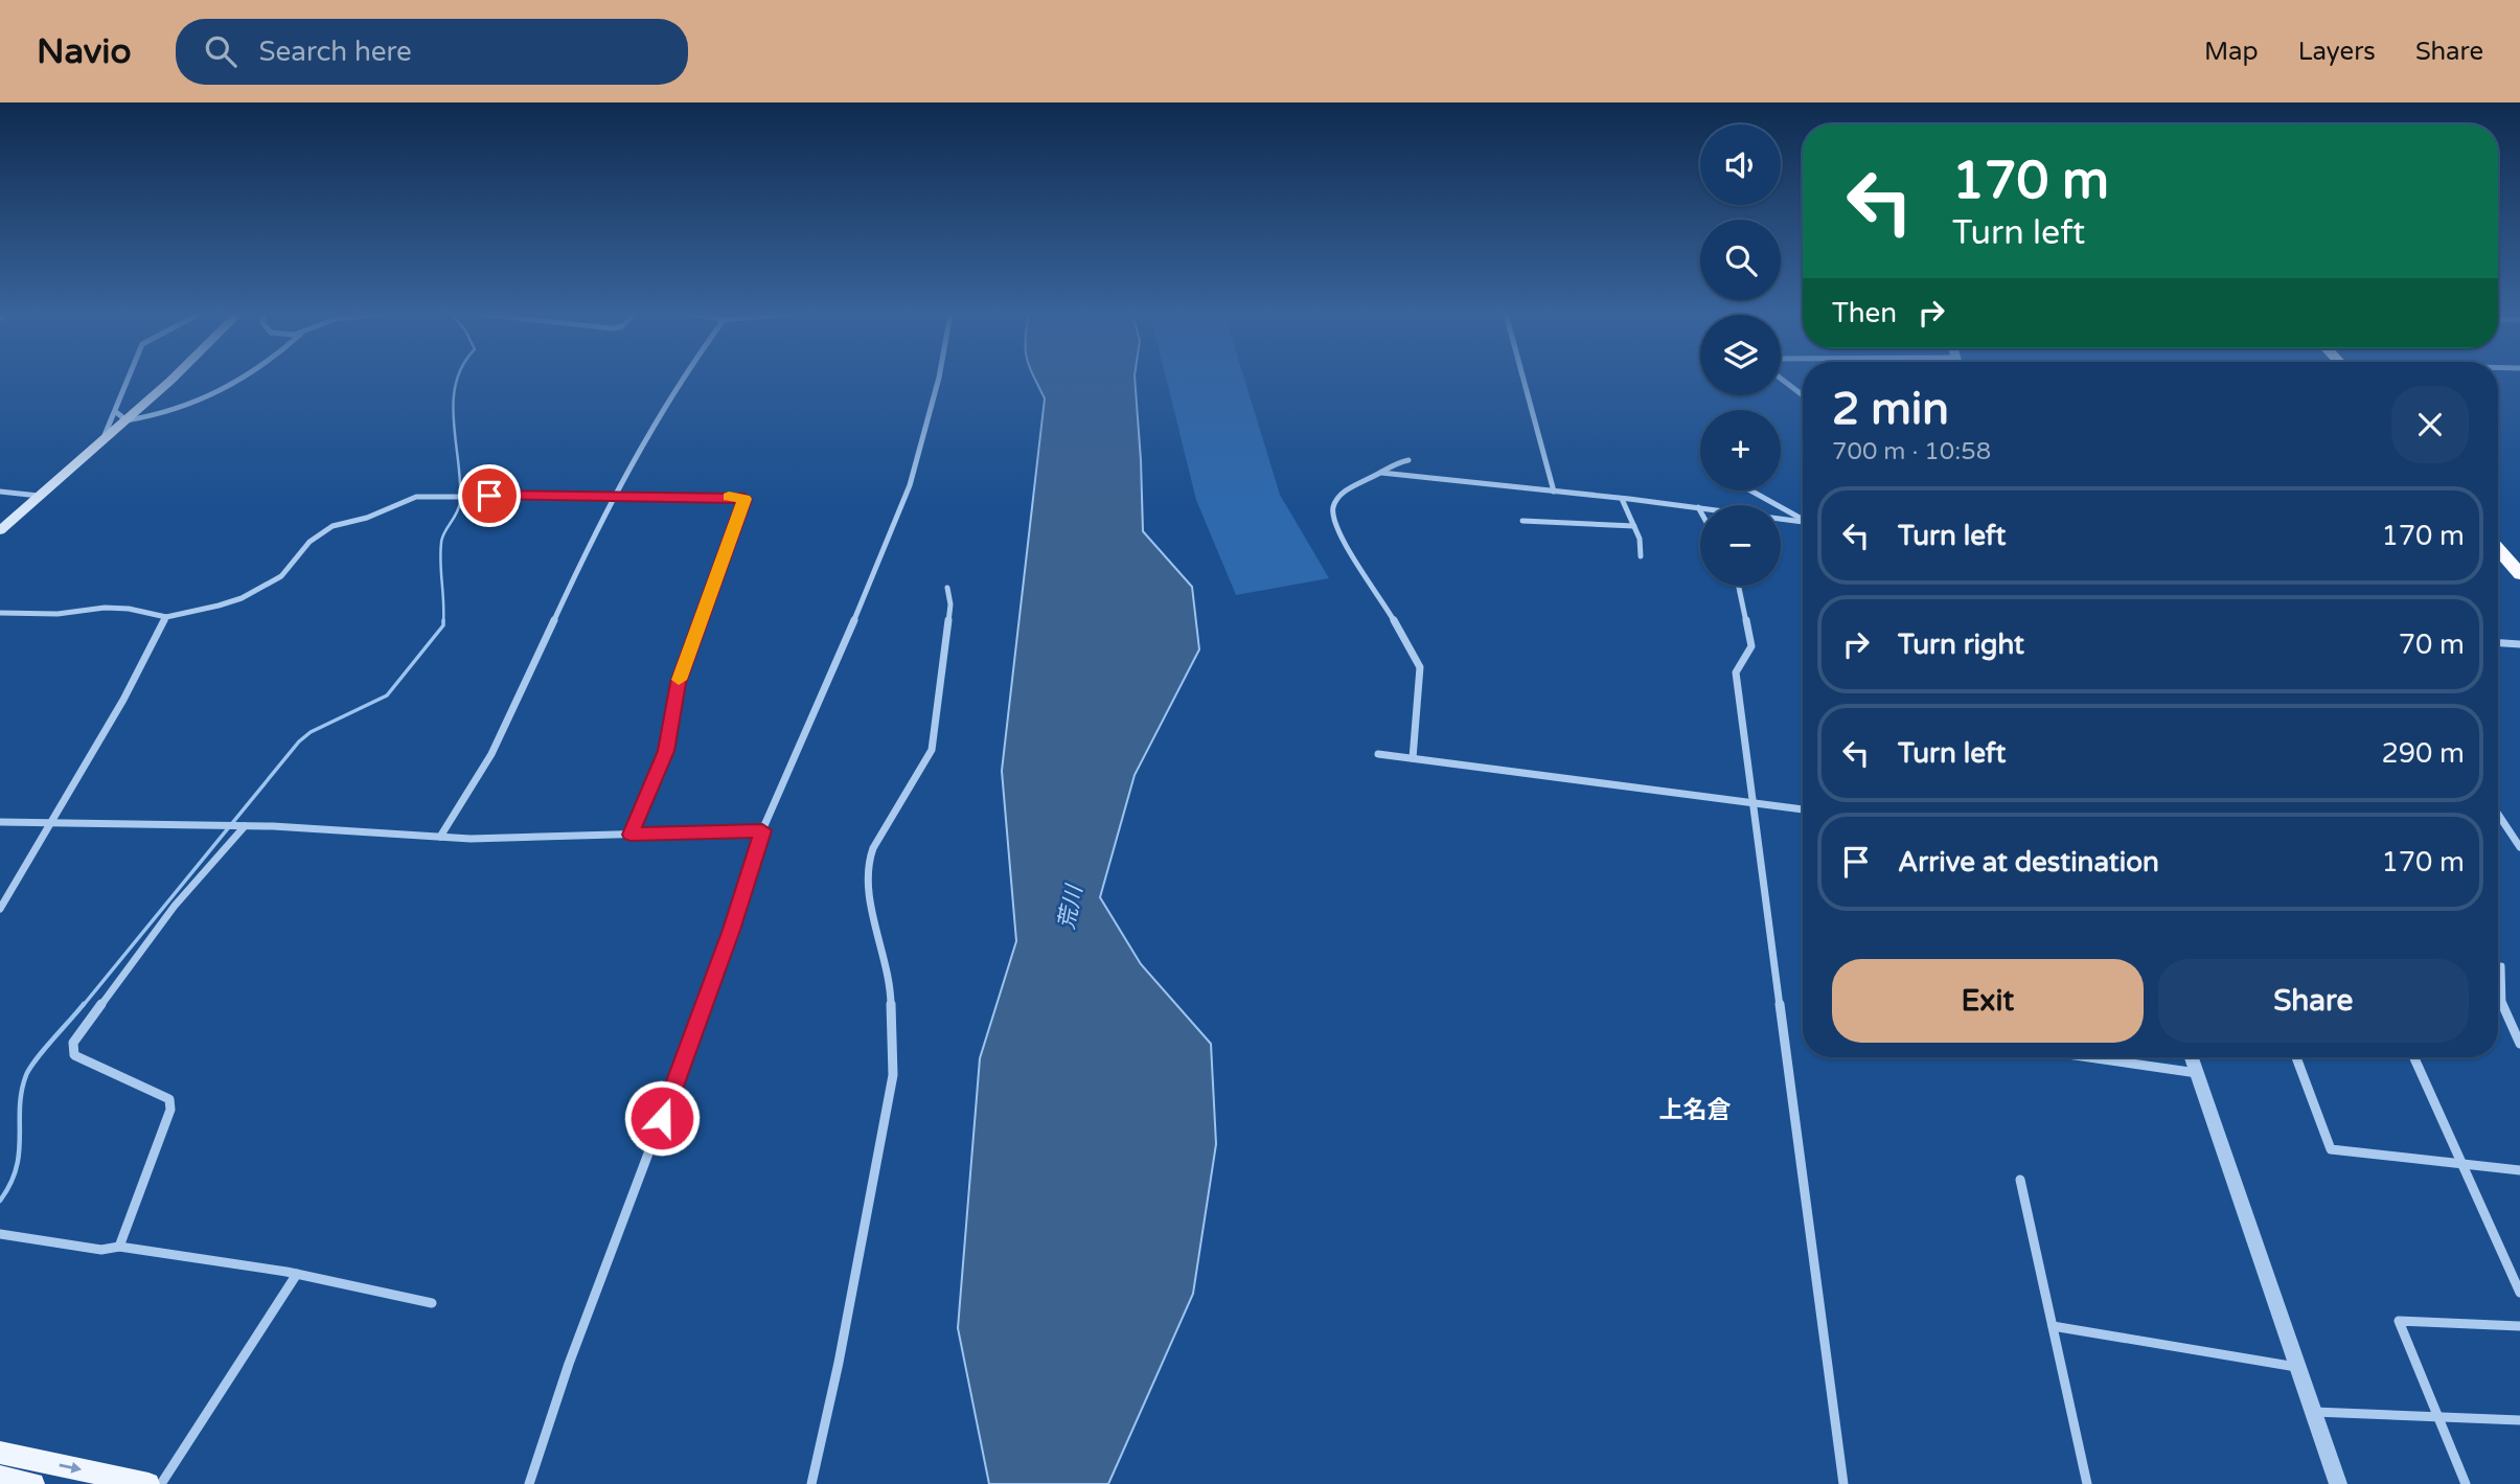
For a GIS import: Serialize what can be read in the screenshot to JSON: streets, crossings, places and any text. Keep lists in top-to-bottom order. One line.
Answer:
{"districts":["上名倉"],"water":["荒川"],"page":{"header":"Navio","search":"Search here","nav":["Map","Layers","Share"],"map_buttons":["+","−"],"turn":["170 m","Turn left"],"then":"Then","heading":["2 min","700 m · 10:58"],"list":[{"name":"Turn left","value":"170 m"},{"name":"Turn right","value":"70 m"},{"name":"Turn left","value":"290 m"},{"name":"Arrive at destination","value":"170 m"}],"buttons":["Exit","Share"]}}
